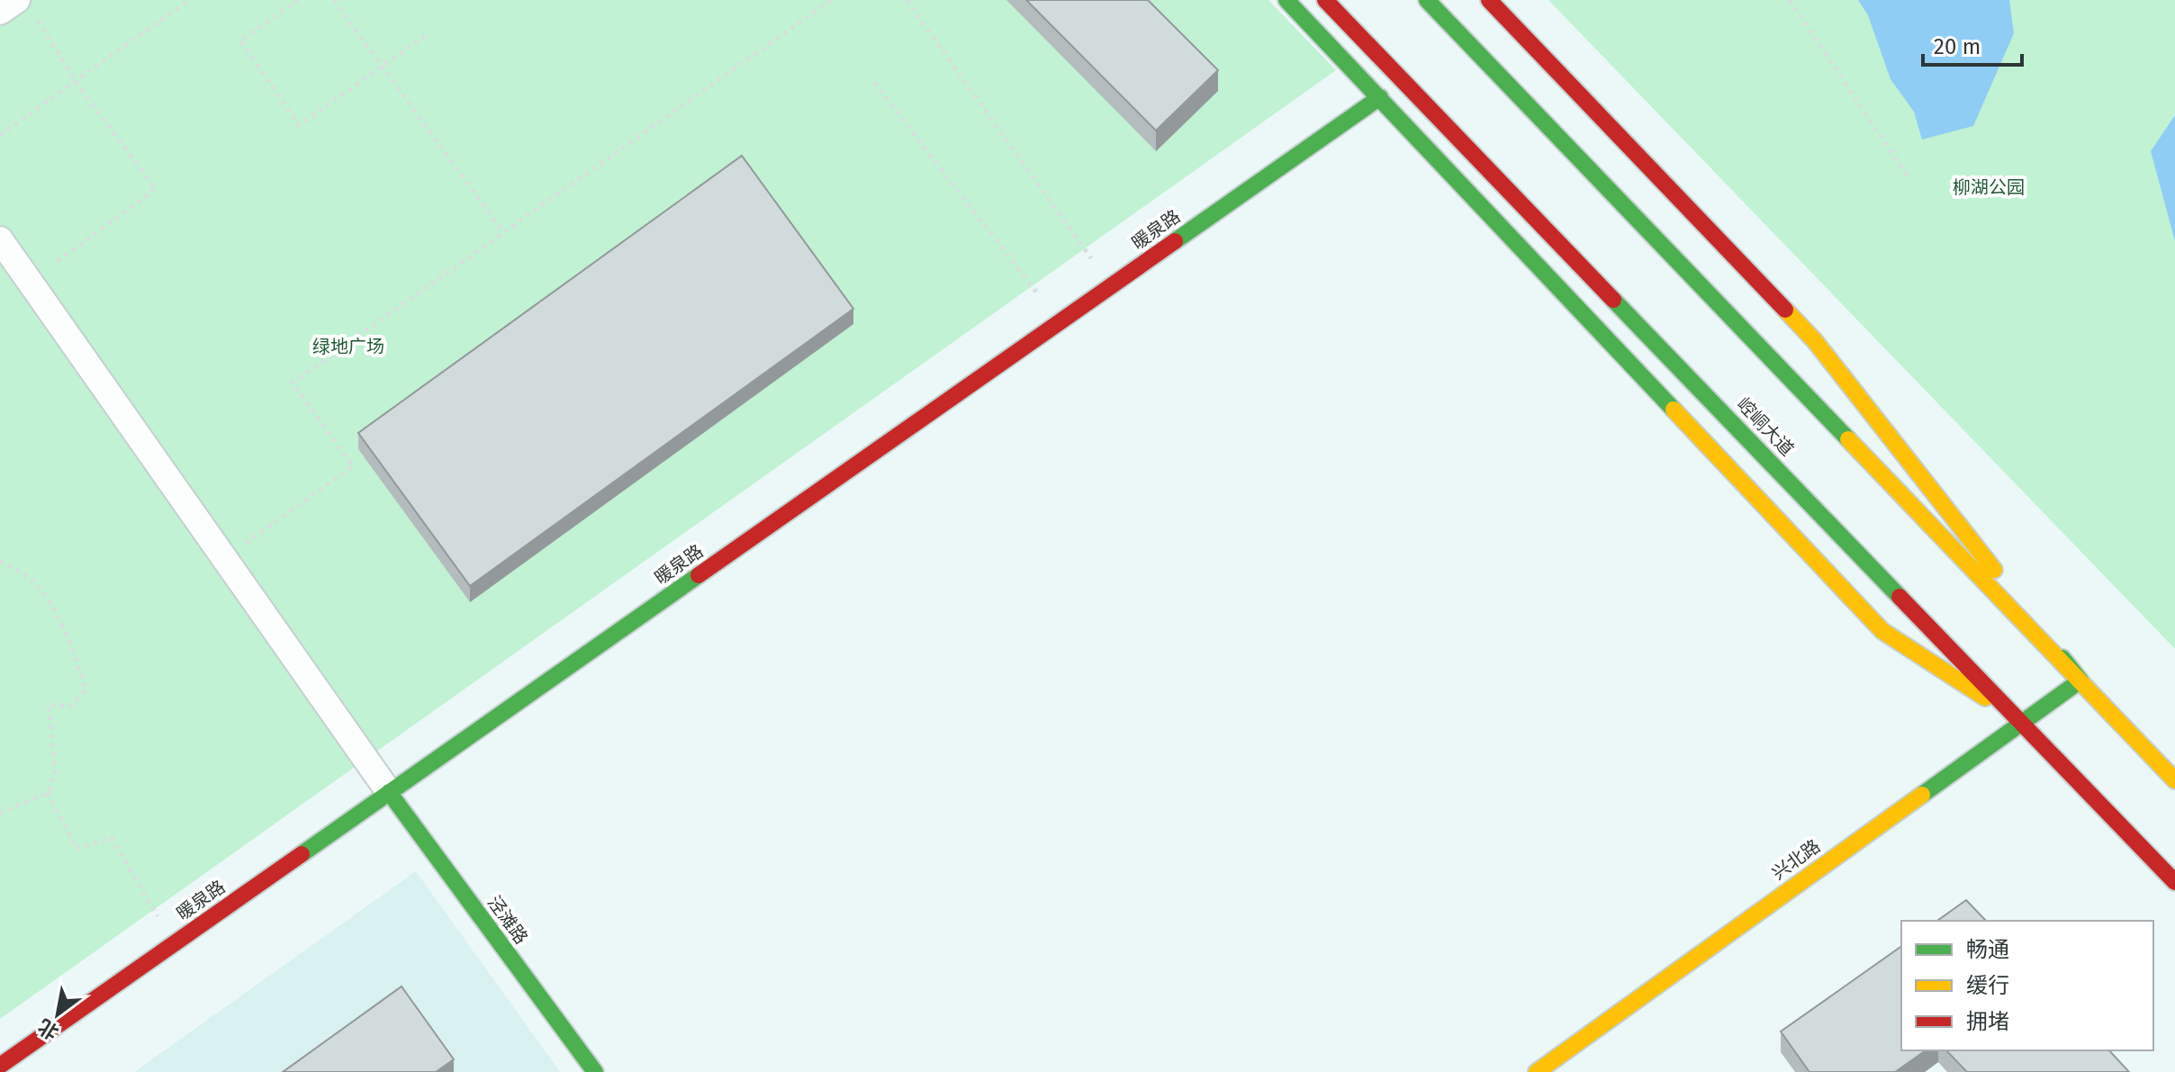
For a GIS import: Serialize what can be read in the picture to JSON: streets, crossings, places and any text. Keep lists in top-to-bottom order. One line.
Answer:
{"streets":{"street":["暖泉路","崆峒大道","兴北路","泾滩路"]},"crossings":[["暖泉路","泾滩路"],["崆峒大道","兴北路"]],"parks":["柳湖公园","绿地广场"],"legend":["畅通","缓行","拥堵"],"scale_bar":"20 m","north":"bottom left"}
